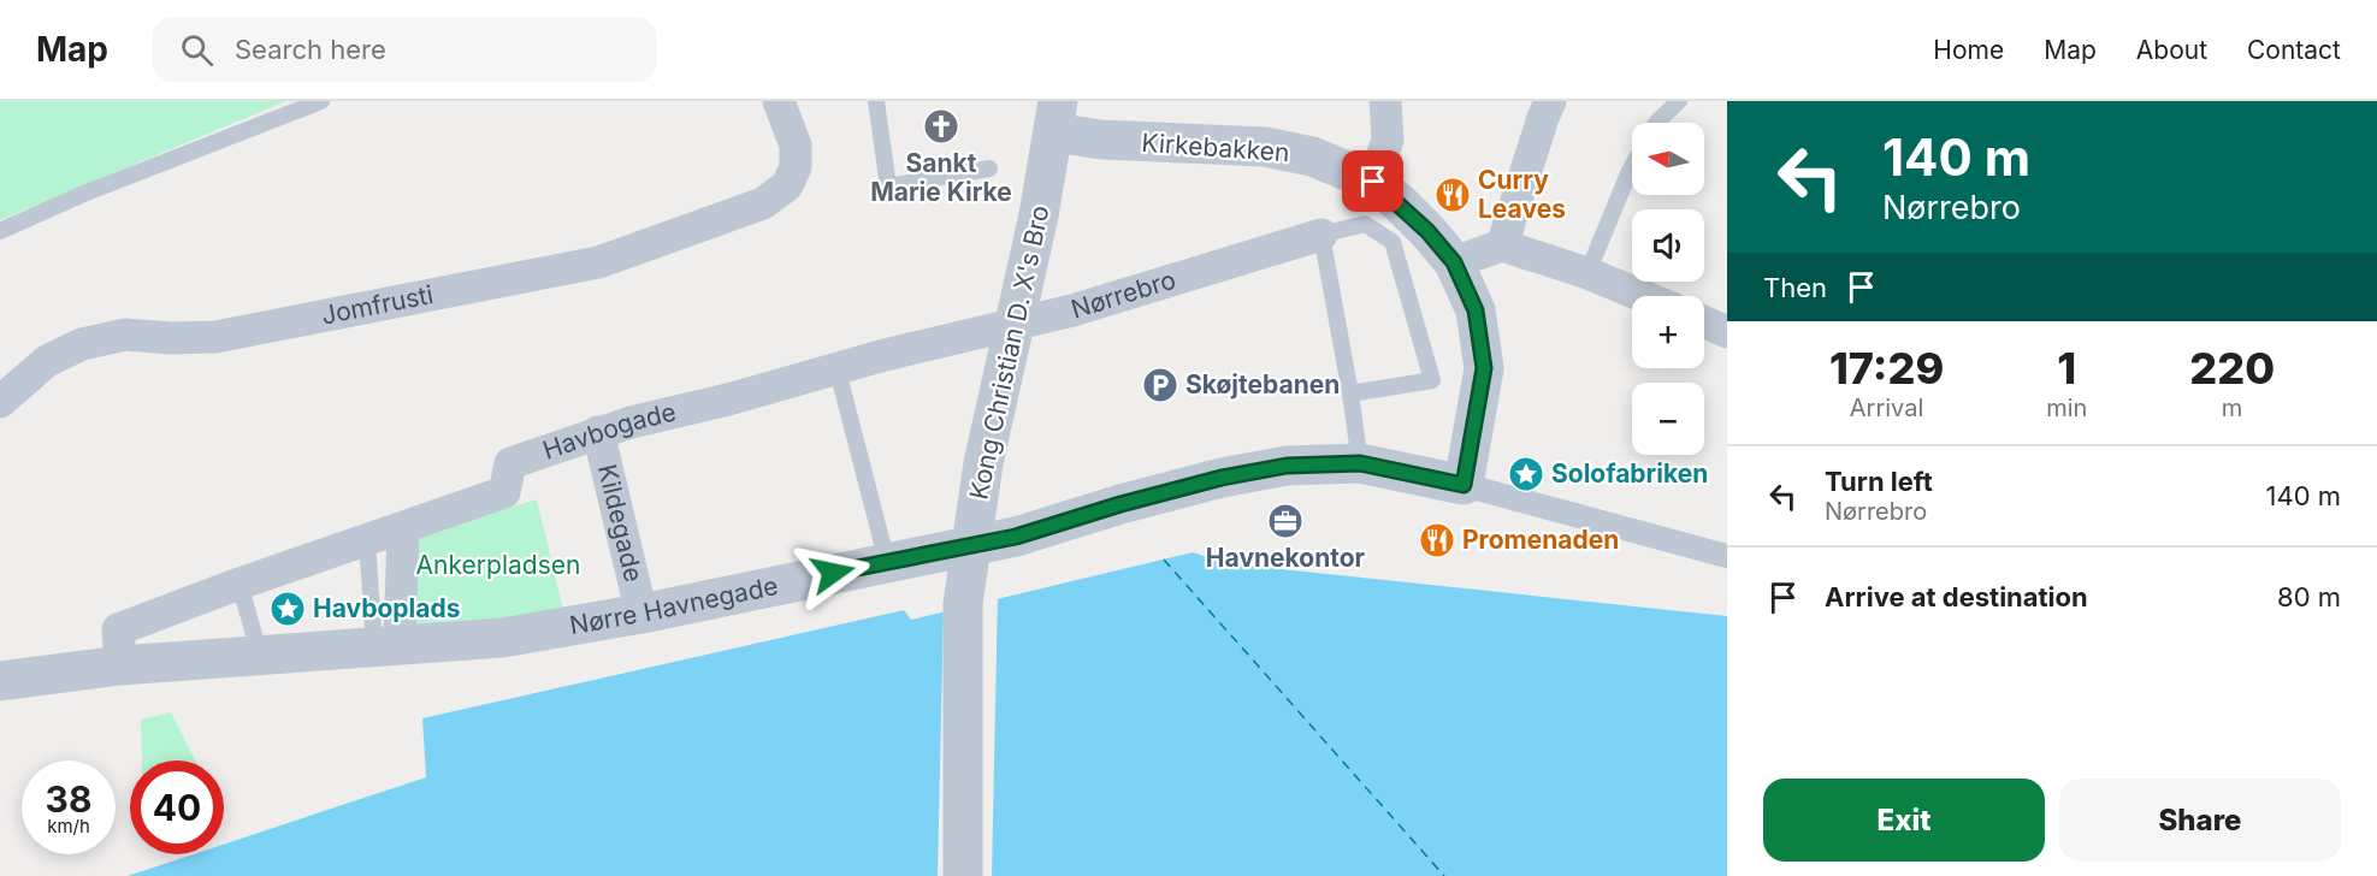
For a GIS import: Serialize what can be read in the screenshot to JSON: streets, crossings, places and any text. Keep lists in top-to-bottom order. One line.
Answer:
{"streets":{"street":["Kirkebakken","Nørrebro","Jomfrusti","Kong Christian D. X's Bro","Havbogade","Kildegade","Nørre Havnegade"]},"crossings":[["Kirkebakken","Kong Christian D. X's Bro"],["Nørrebro","Havbogade"],["Havbogade","Kildegade"],["Havbogade","Nørre Havnegade"],["Kildegade","Nørre Havnegade"]],"parks":["Ankerpladsen"],"places":{"church":["Sankt Marie Kirke"],"restaurant":["Curry Leaves","Promenaden"],"parking":["Skøjtebanen"],"place":["Solofabriken","Havboplads"],"office":["Havnekontor"]},"north":"left","page":{"header":"Map","search":"Search here","nav":["Home","Map","About","Contact"],"turn":["140 m","Nørrebro"],"map_buttons":["+","−"],"then":"Then","eta":["17:29","Arrival","1","min","220","m"],"list":[{"name":"Turn left","note":"Nørrebro","value":"140 m"},{"name":"Arrive at destination","value":"80 m"}],"speed":"38 km/h","limit":"40","buttons":["Exit","Share"]}}
